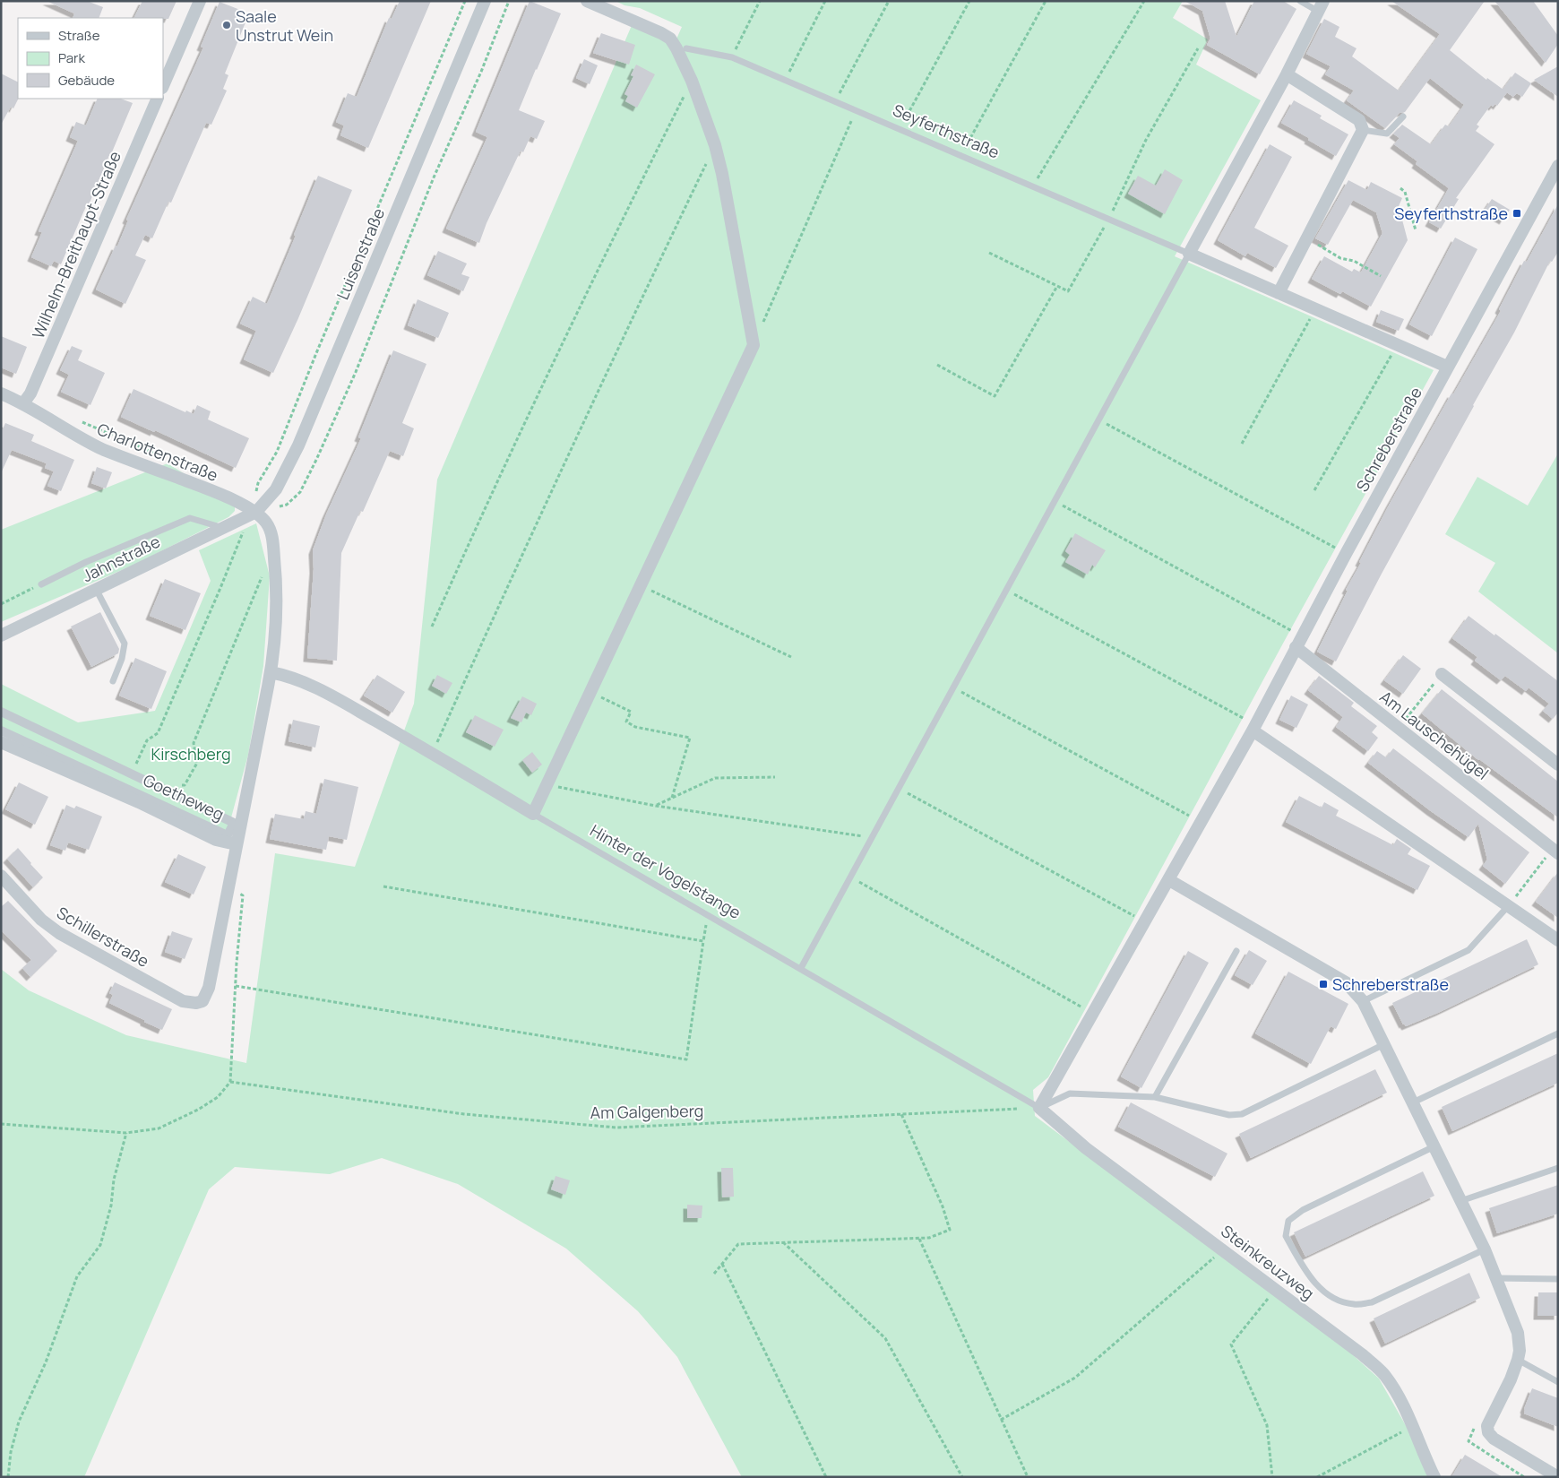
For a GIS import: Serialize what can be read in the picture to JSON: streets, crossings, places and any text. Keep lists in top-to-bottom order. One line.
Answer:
{"streets":{"street":["Seyferthstraße","Wilhelm-Breithaupt-Straße","Luisenstraße","Schreberstraße","Charlottenstraße","Jahnstraße","Am Lauschehügel","Goetheweg","Hinter der Vogelstange","Schillerstraße","Steinkreuzweg"],"path":["Am Galgenberg"]},"crossings":[["Seyferthstraße","Schreberstraße"],["Wilhelm-Breithaupt-Straße","Charlottenstraße"],["Luisenstraße","Charlottenstraße"],["Luisenstraße","Jahnstraße"],["Schreberstraße","Am Lauschehügel"],["Schreberstraße","Hinter der Vogelstange"],["Schreberstraße","Am Galgenberg"],["Schreberstraße","Steinkreuzweg"],["Charlottenstraße","Jahnstraße"],["Hinter der Vogelstange","Am Galgenberg"],["Hinter der Vogelstange","Steinkreuzweg"],["Am Galgenberg","Steinkreuzweg"]],"parks":["Kirschberg"],"places":{"other":["Saale Unstrut Wein"],"transit":["Seyferthstraße","Schreberstraße"]},"legend":["Straße","Park","Gebäude"]}
